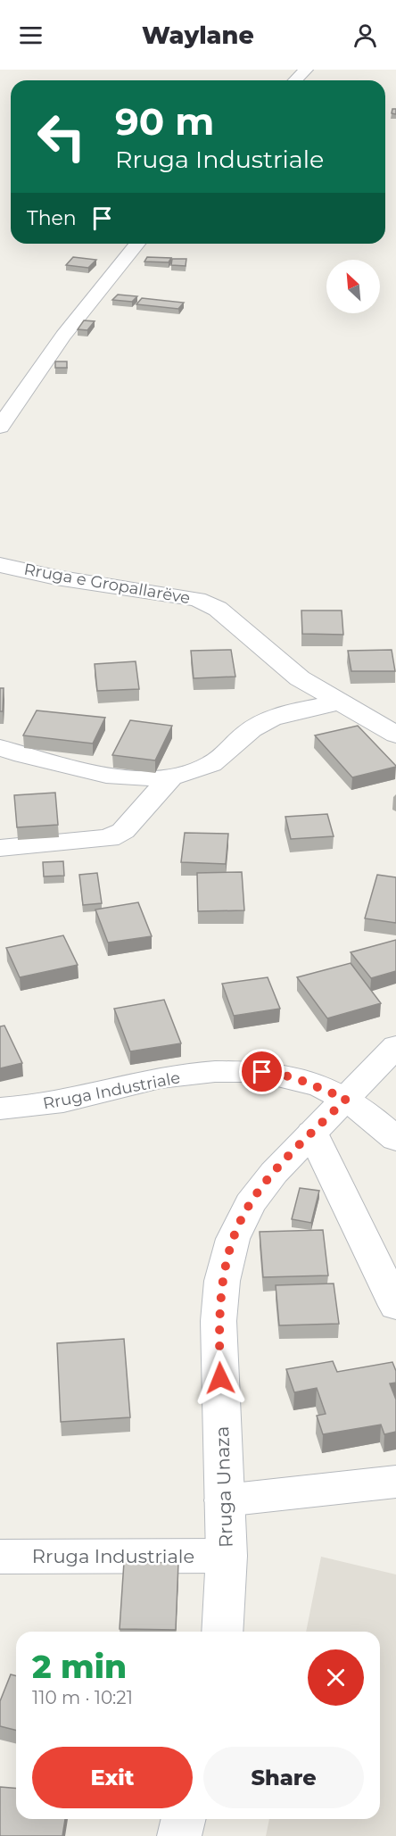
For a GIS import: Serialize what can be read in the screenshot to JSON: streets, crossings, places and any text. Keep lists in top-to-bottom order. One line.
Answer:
{"streets":{"street":["Rruga e Gropallarëve","Rruga Industriale","Rruga Unaza"]},"crossings":[["Rruga Industriale","Rruga Unaza"]],"north":"top left","page":{"header":"Waylane","turn":["90 m","Rruga Industriale"],"then":"Then","heading":["2 min","110 m · 10:21"],"buttons":["Exit","Share"]}}
